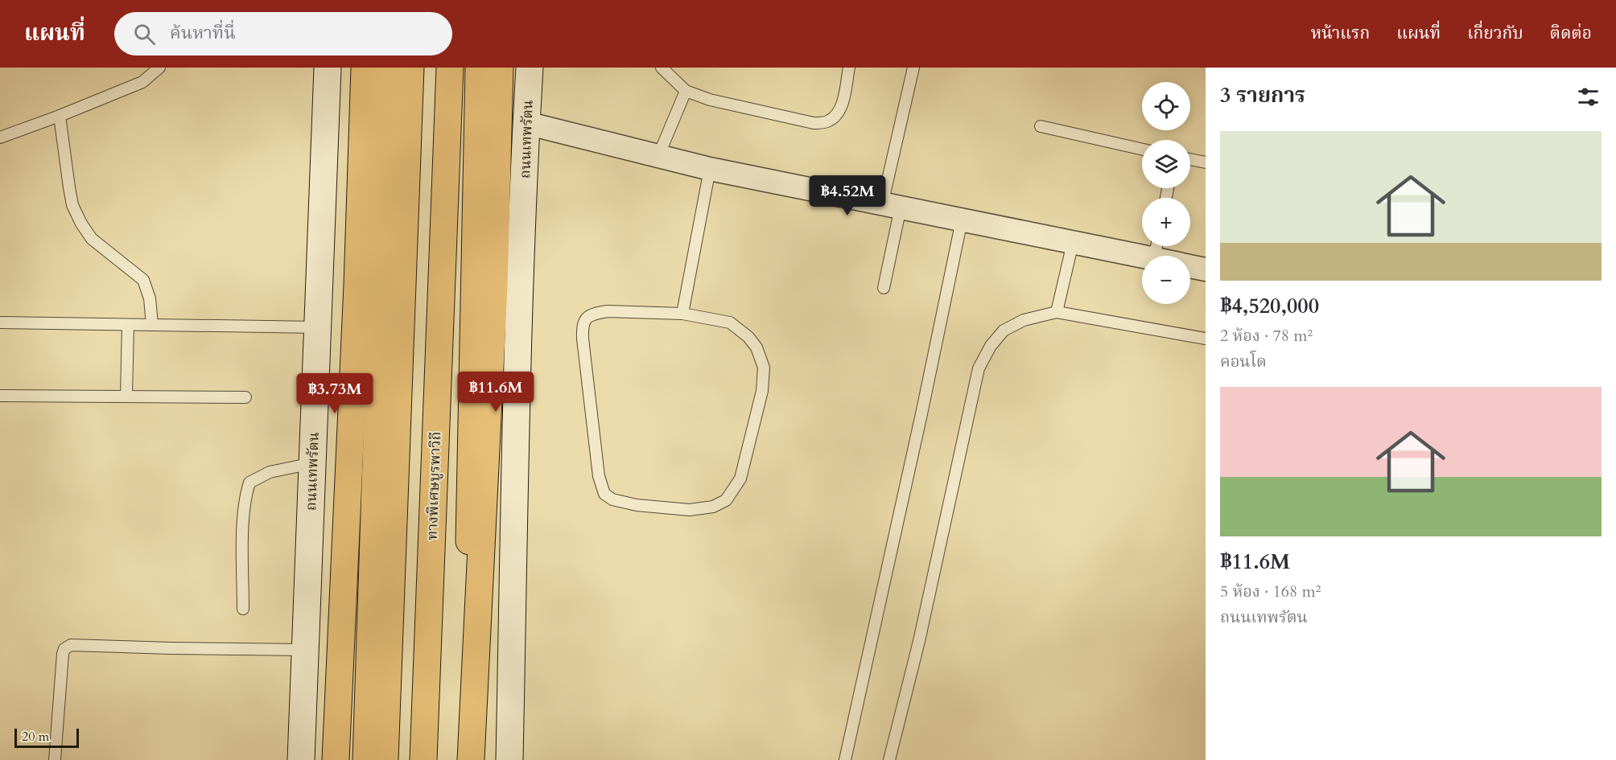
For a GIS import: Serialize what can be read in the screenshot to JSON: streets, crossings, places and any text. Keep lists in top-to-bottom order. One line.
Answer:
{"streets":{"highway":["ทางพิเศษบูรพาวิถี"],"main road":["ถนนเทพรัตน"]},"scale_bar":"20 m","page":{"header":"แผนที่","search":"ค้นหาที่นี่","nav":["หน้าแรก","แผนที่","เกี่ยวกับ","ติดต่อ"],"heading":"3 รายการ","map_buttons":["+","−"],"list":[{"name":"฿4,520,000","note":"2 ห้อง · 78 m² · คอนโด"},{"name":"฿11.6M","note":"5 ห้อง · 168 m² · ถนนเทพรัตน"}],"price":["฿4.52M","฿11.6M","฿3.73M"],"scale":"20 m"}}
